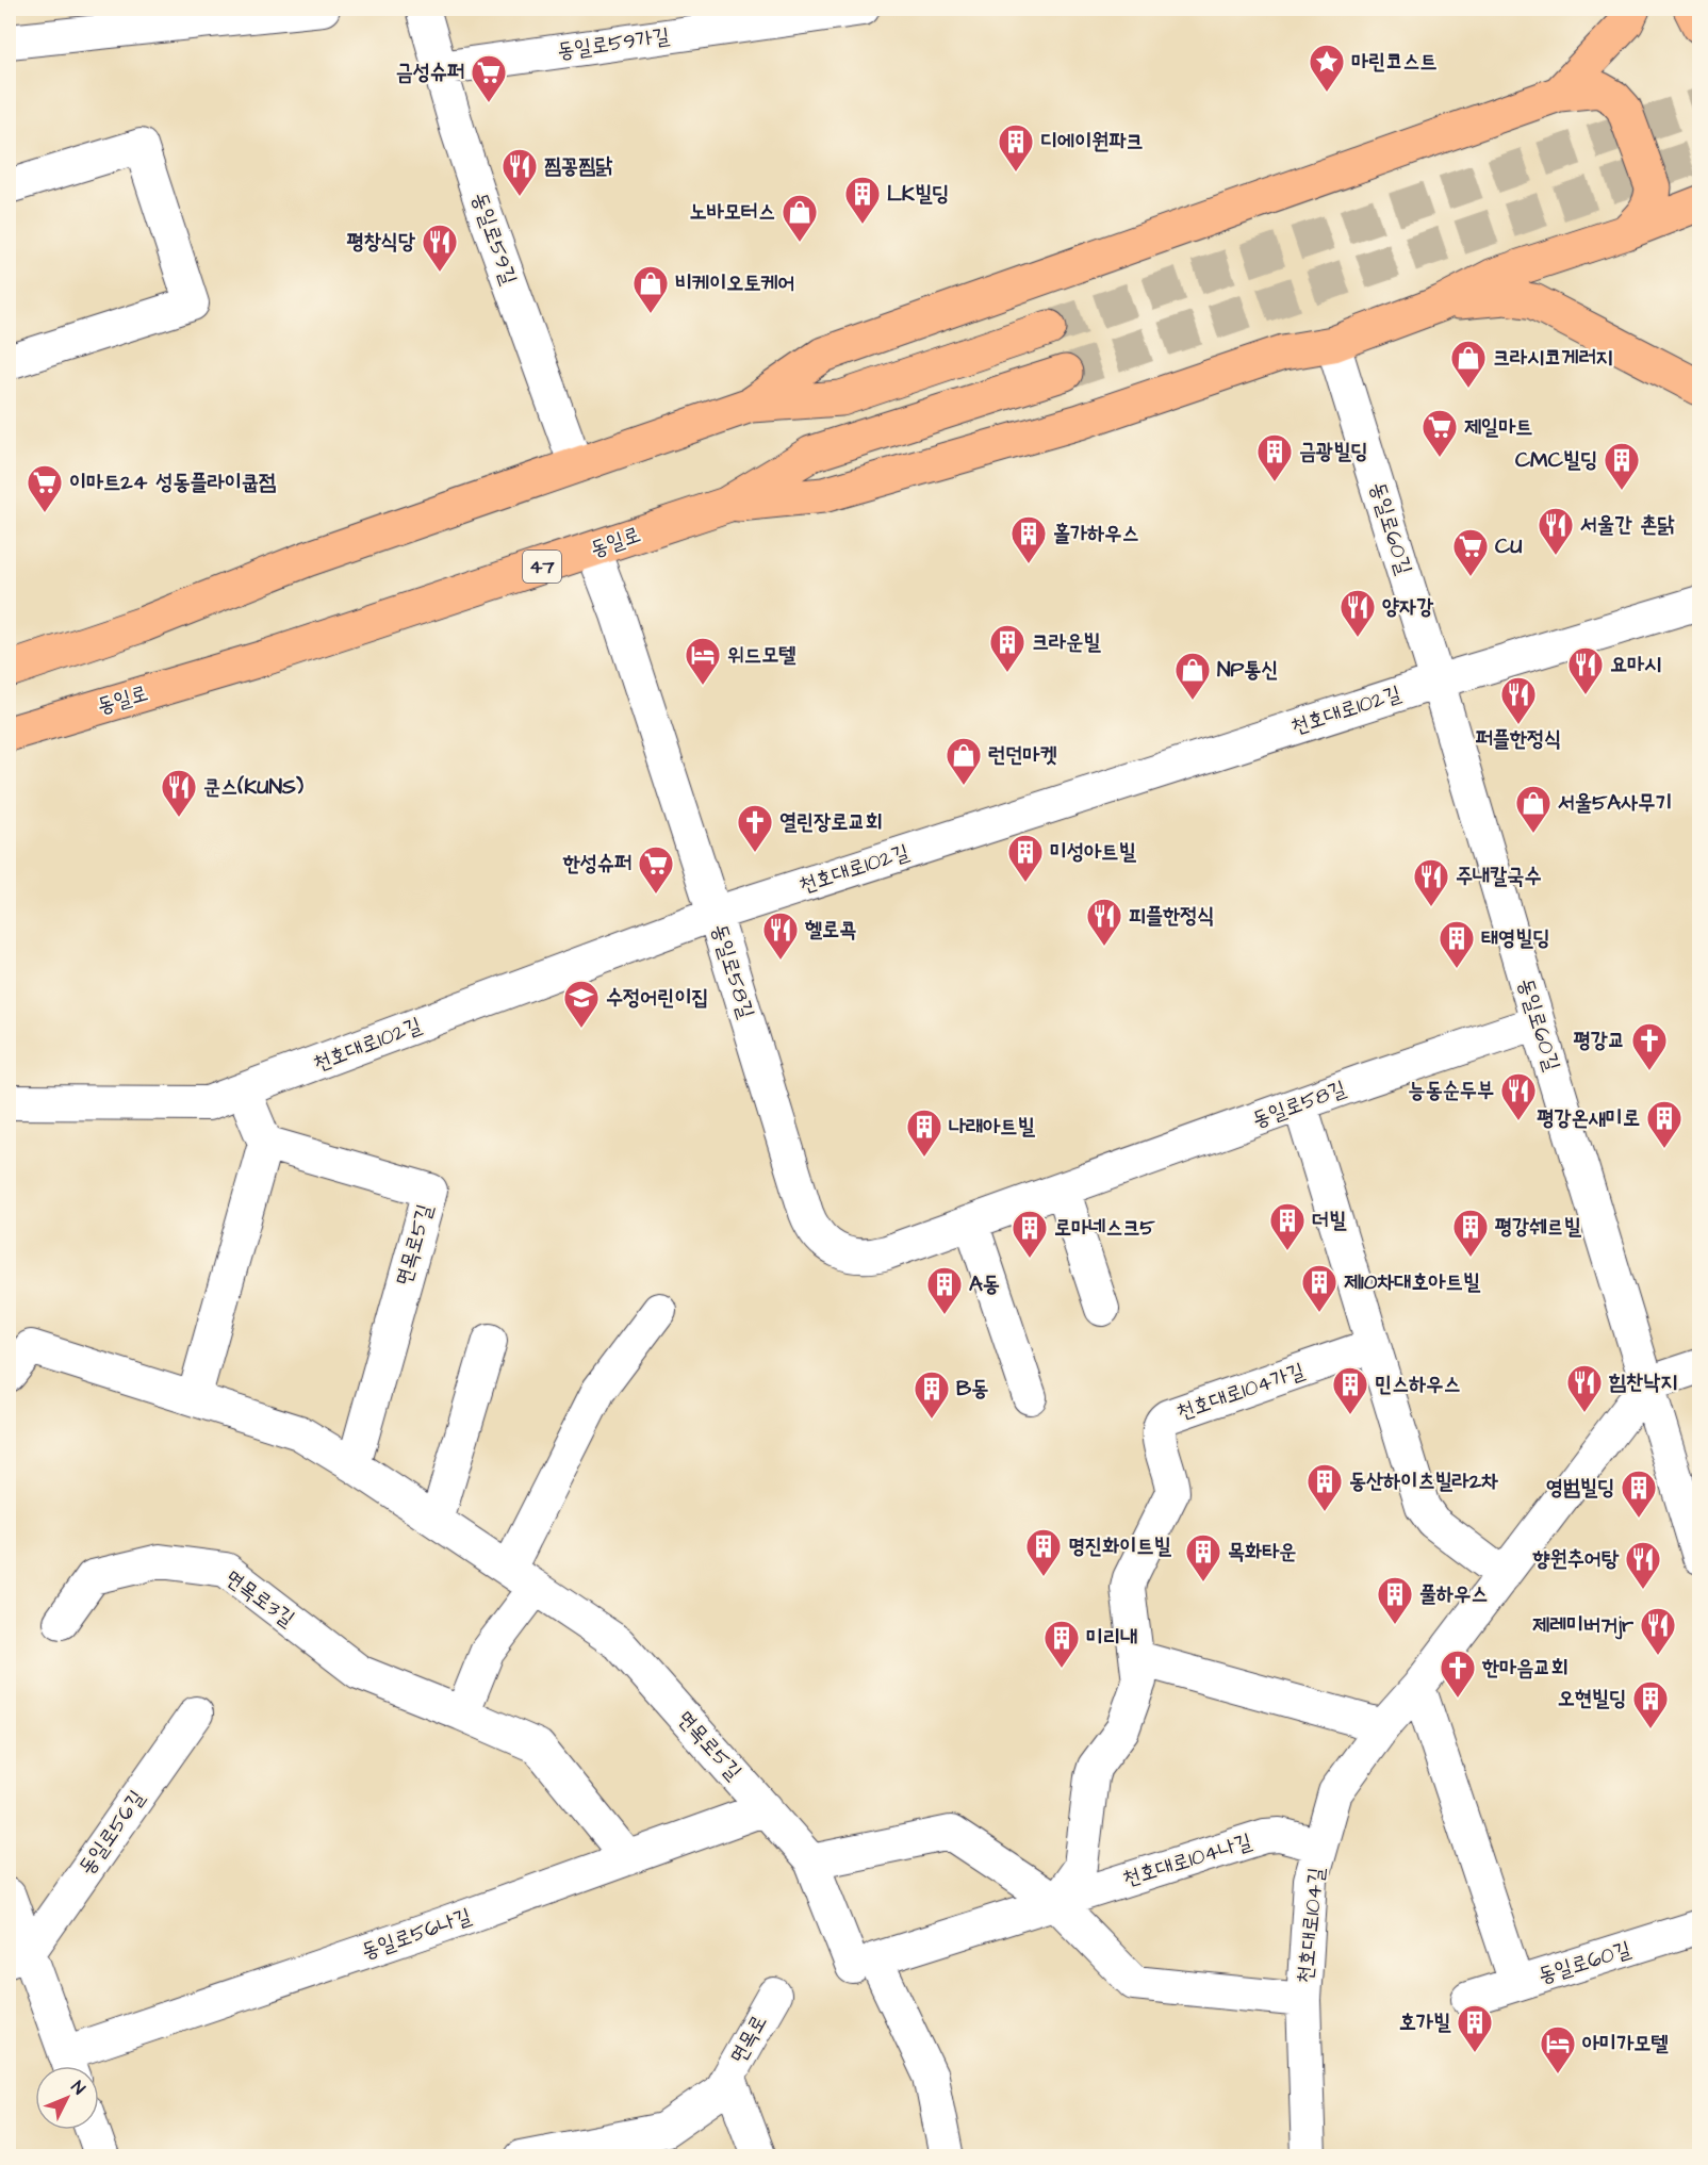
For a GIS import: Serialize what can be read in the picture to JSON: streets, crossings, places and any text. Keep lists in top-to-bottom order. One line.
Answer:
{"streets":{"main road":["동일로","47"],"street":["동일로59가길","동일로59길","동일로60길","천호대로102길","동일로58길","면목로5길","천호대로104가길","면목로3길","동일로56길","천호대로104나길","천호대로104길","동일로56나길","면목로"]},"crossings":[["동일로59가길","동일로59길"],["동일로60길","천호대로102길"],["동일로60길","동일로58길"],["동일로60길","천호대로104길"],["동일로","동일로58길"],["천호대로102길","동일로58길"],["면목로5길","천호대로104나길"],["면목로5길","동일로56나길"],["천호대로104가길","천호대로104나길"],["면목로3길","동일로56나길"],["천호대로104나길","천호대로104길"]],"places":{"place":["마린코스트"],"supermarket":["금성슈퍼","제일마트","이마트24 성동플라이쿱점","CU","한성슈퍼"],"building":["디에이원파크","LK빌딩","금광빌딩","CMC빌딩","홀가하우스","크라운빌","미성아트빌","태영빌딩","평강온새미로","나래아트빌","더빌","평강쉐르빌","로마네스크5","제10차대호아트빌","A동","민스하우스","B동","동산하이츠빌라2차","영범빌딩","명진화이트빌","목화타운","풀하우스","미리내","오현빌딩","호가빌"],"restaurant":["찜꽁찜닭","평창식당","서울간 촌닭","양자강","요마시","퍼플한정식","쿤스(KUNS)","주내칼국수","피플한정식","헬로콕","능동순두부","힘찬낙지","향원추어탕","제레미버거jr"],"shop":["노바모터스","비케이오토케어","크라시코게러지","NP통신","런던마켓","서울5A사무기"],"hotel":["위드모텔","아미가모텔"],"church":["열린장로교회","평강교","한마음교회"],"school or university":["수정어린이집"]},"north":"top right"}
